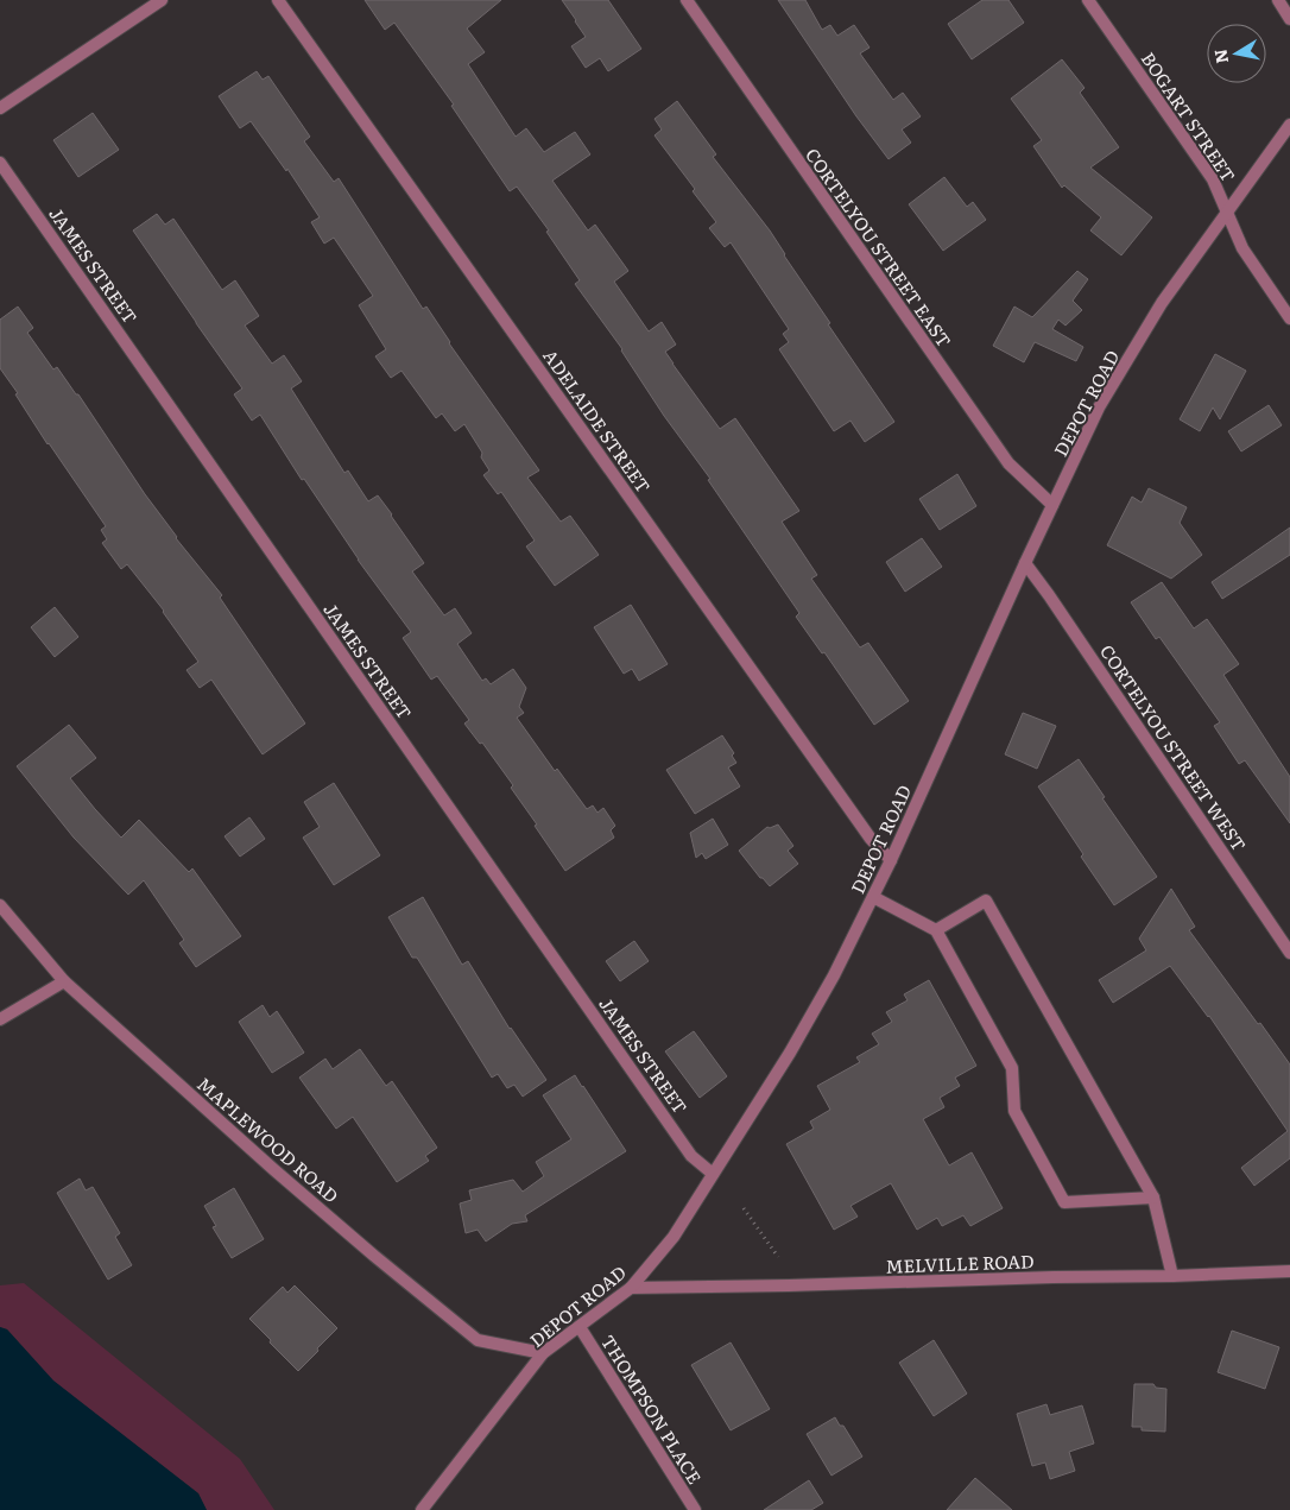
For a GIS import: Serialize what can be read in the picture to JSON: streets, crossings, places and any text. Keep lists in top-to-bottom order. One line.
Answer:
{"streets":{"street":["BOGART STREET","CORTELYOU STREET EAST","JAMES STREET","DEPOT ROAD","ADELAIDE STREET","CORTELYOU STREET WEST","MAPLEWOOD ROAD","MELVILLE ROAD","THOMPSON PLACE"]},"crossings":[["BOGART STREET","DEPOT ROAD"],["CORTELYOU STREET EAST","DEPOT ROAD"],["JAMES STREET","DEPOT ROAD"],["DEPOT ROAD","ADELAIDE STREET"],["DEPOT ROAD","CORTELYOU STREET WEST"],["DEPOT ROAD","MAPLEWOOD ROAD"],["DEPOT ROAD","MELVILLE ROAD"],["DEPOT ROAD","THOMPSON PLACE"]],"north":"left"}
